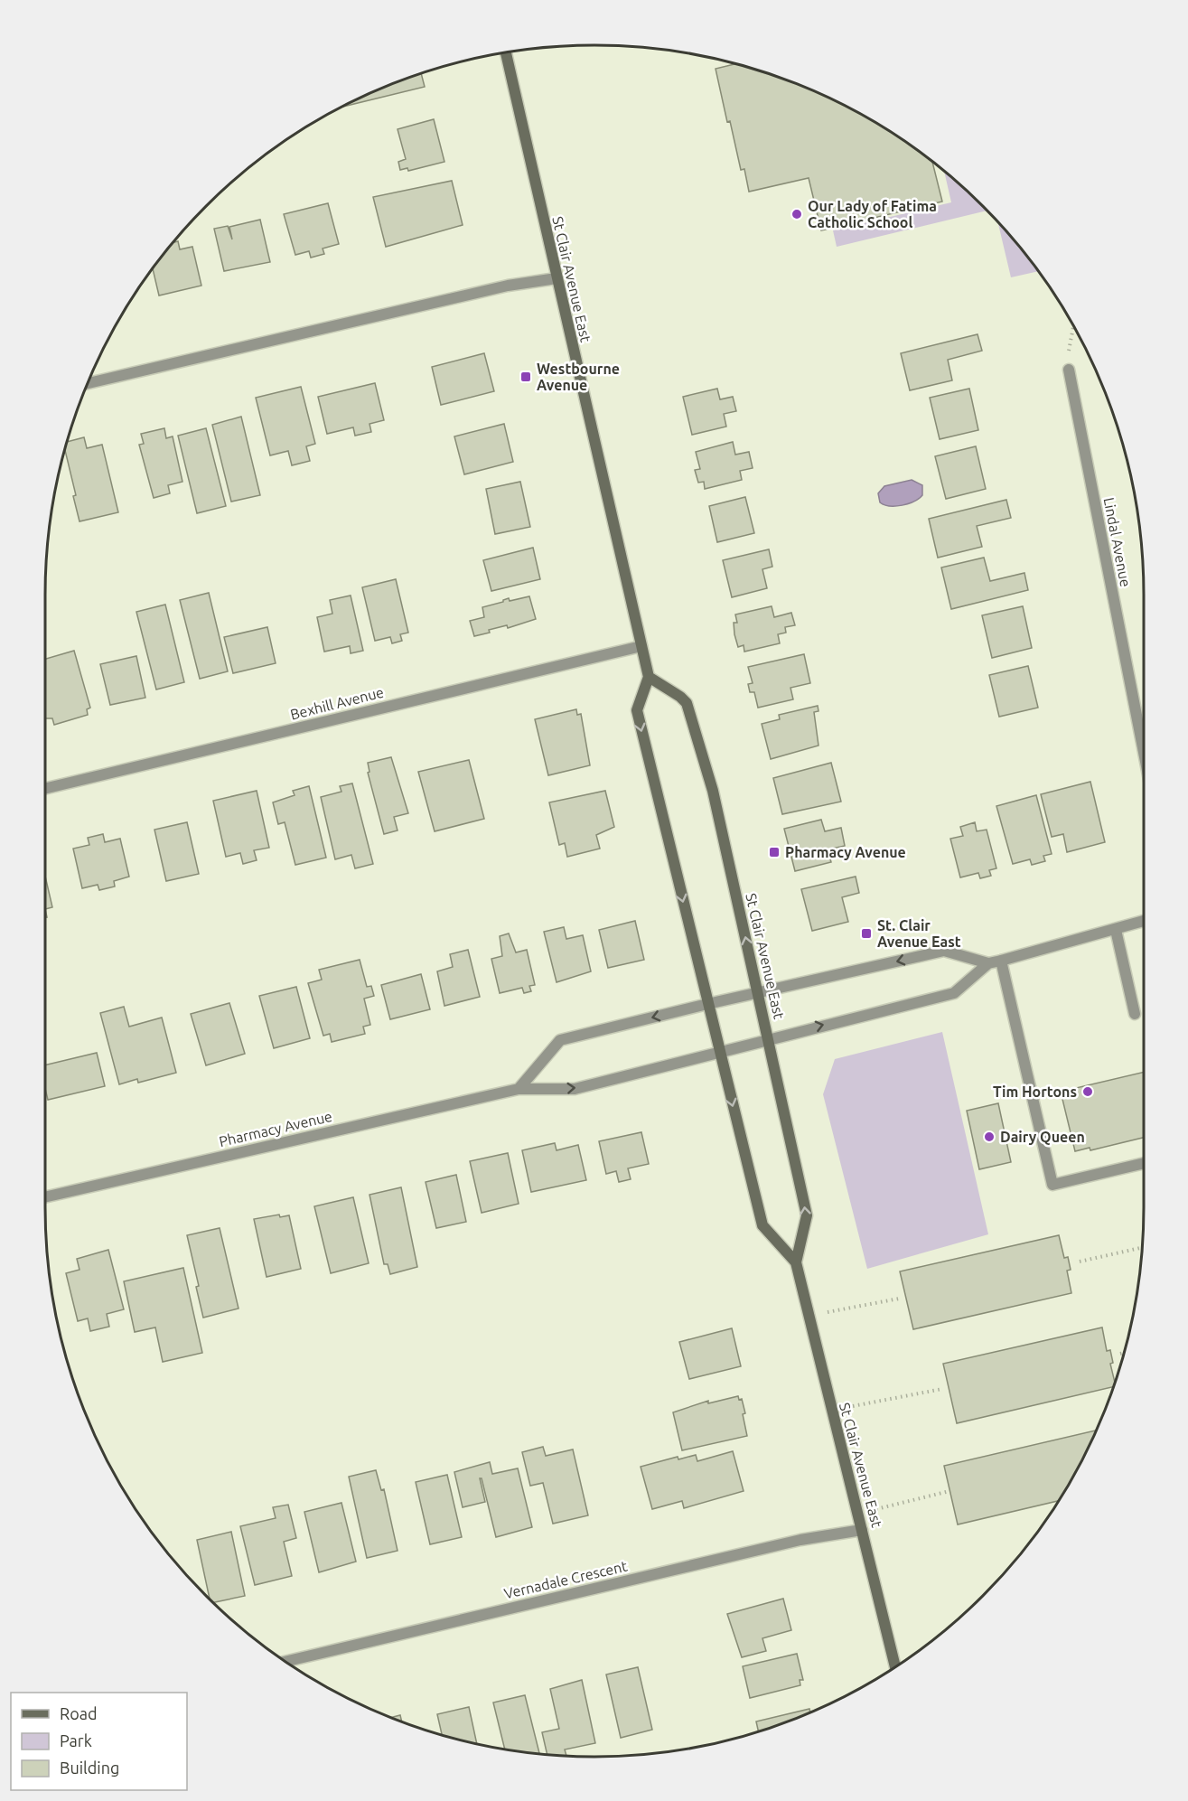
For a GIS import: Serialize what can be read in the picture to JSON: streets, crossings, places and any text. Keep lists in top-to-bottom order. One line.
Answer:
{"streets":{"main road":["St Clair Avenue East"],"street":["Lindal Avenue","Bexhill Avenue","Pharmacy Avenue","Vernadale Crescent"]},"crossings":[["St Clair Avenue East","Bexhill Avenue"],["St Clair Avenue East","Pharmacy Avenue"],["St Clair Avenue East","Vernadale Crescent"]],"places":{"other":["Our Lady of Fatima Catholic School","Tim Hortons","Dairy Queen"],"transit":["Westbourne Avenue","Pharmacy Avenue","St. Clair Avenue East"]},"legend":["Road","Park","Building"]}
